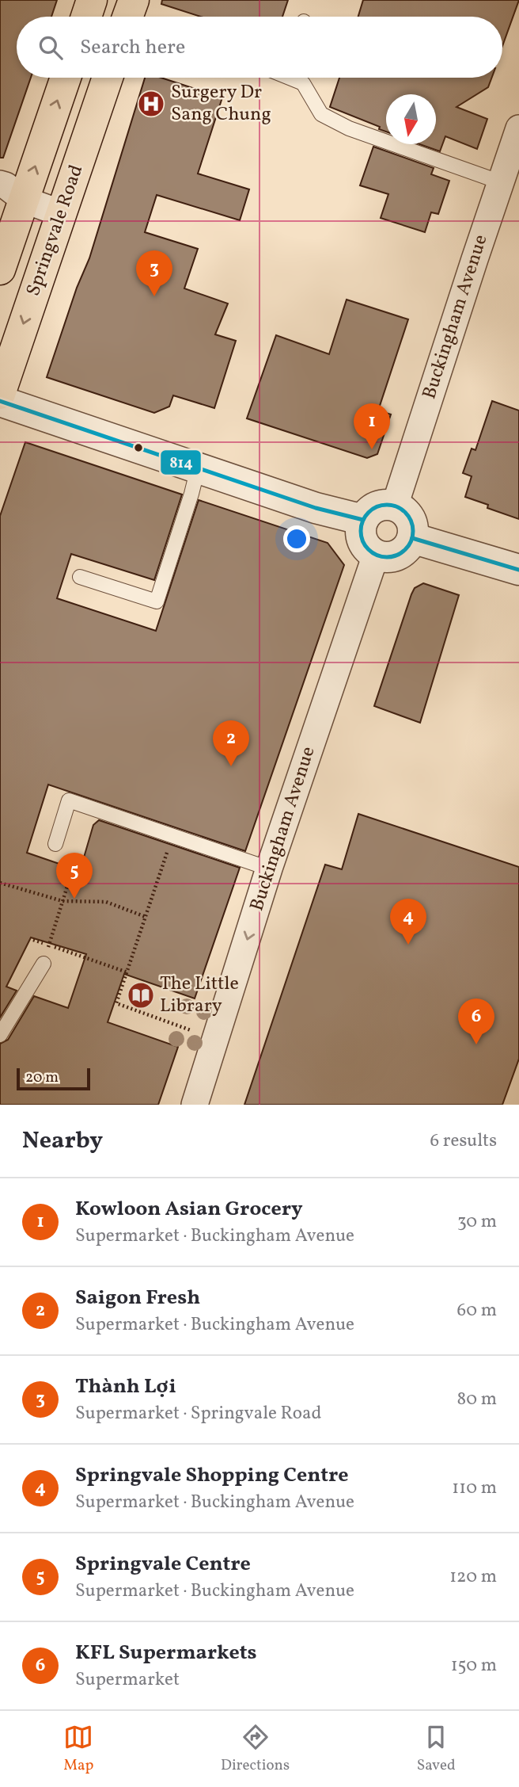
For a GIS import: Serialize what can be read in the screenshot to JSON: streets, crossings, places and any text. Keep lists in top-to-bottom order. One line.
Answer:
{"streets":{"highway":["Springvale Road"],"street":["Buckingham Avenue"]},"places":{"hospital":["Surgery Dr Sang Chung"],"library":["The Little Library"]},"lines":["transit line 814"],"scale_bar":"20 m","north":"bottom","page":{"search":"Search here","pins":["3","1","2","5","4","6"],"scale":"20 m","heading":["Nearby","6 results"],"list":[{"mark":"1","name":"Kowloon Asian Grocery","note":"Supermarket · Buckingham Avenue","value":"30 m"},{"mark":"2","name":"Saigon Fresh","note":"Supermarket · Buckingham Avenue","value":"60 m"},{"mark":"3","name":"Thành Lợi","note":"Supermarket · Springvale Road","value":"80 m"},{"mark":"4","name":"Springvale Shopping Centre","note":"Supermarket · Buckingham Avenue","value":"110 m"},{"mark":"5","name":"Springvale Centre","note":"Supermarket · Buckingham Avenue","value":"120 m"},{"mark":"6","name":"KFL Supermarkets","note":"Supermarket","value":"150 m"}],"nav":["Map","Directions","Saved"]}}
